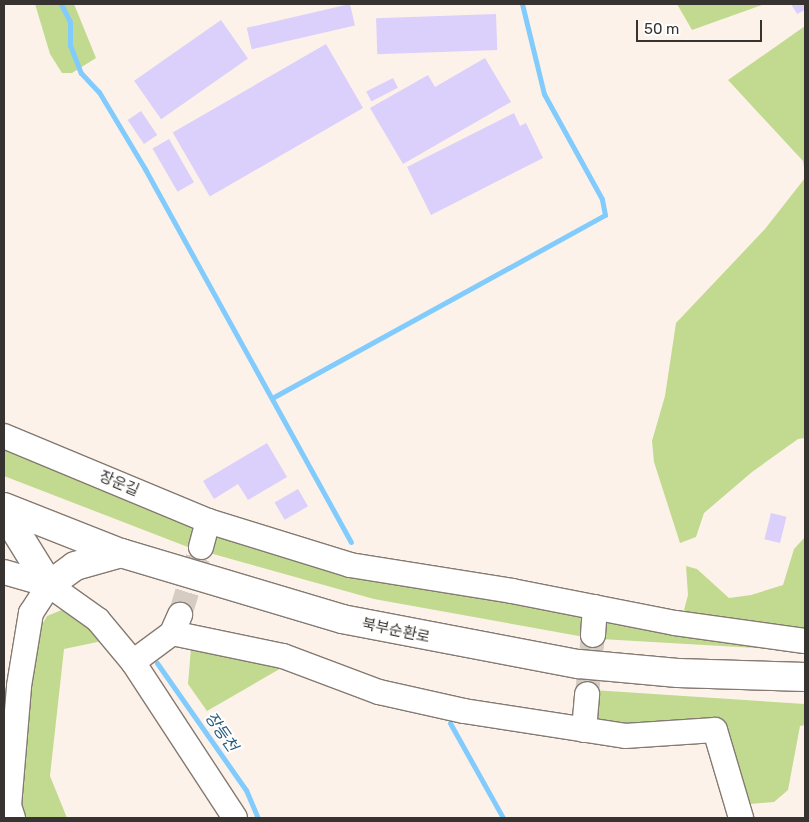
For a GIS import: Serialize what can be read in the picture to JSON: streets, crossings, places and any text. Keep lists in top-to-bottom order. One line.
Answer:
{"streets":{"main road":["북부순환로"],"street":["장운길"]},"water":["장등천"],"scale_bar":"50 m"}
